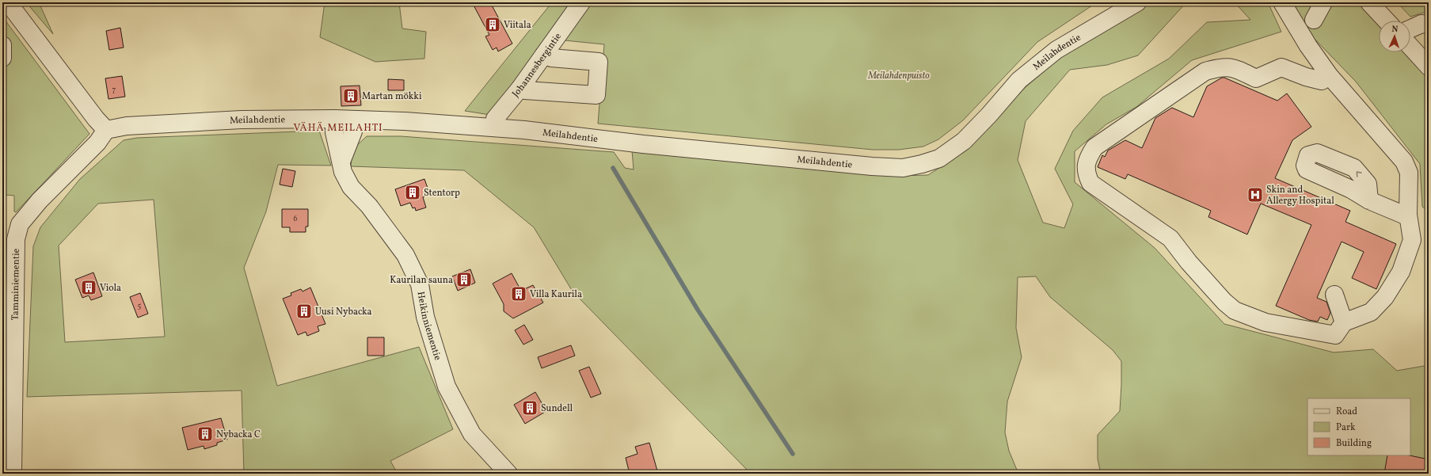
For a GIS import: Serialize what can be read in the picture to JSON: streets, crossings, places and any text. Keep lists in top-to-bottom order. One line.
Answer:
{"streets":{"street":["Meilahdentie","Johannesbergintie","Tamminiementie","Heikinniementie"]},"crossings":[["Meilahdentie","Johannesbergintie"],["Meilahdentie","Tamminiementie"],["Meilahdentie","Heikinniementie"]],"districts":["VÄHÄ MEILAHTI"],"parks":["Meilahdenpuisto"],"places":{"building":["Viitala","Martan mökki","Stentorp","Kaurilan sauna","Viola","Villa Kaurila","Uusi Nybacka","Sundell","Nybacka C"],"hospital":["Skin and Allergy Hospital"]},"house_numbers":["7","6","5"],"legend":["Road","Park","Building"],"north":"top"}
